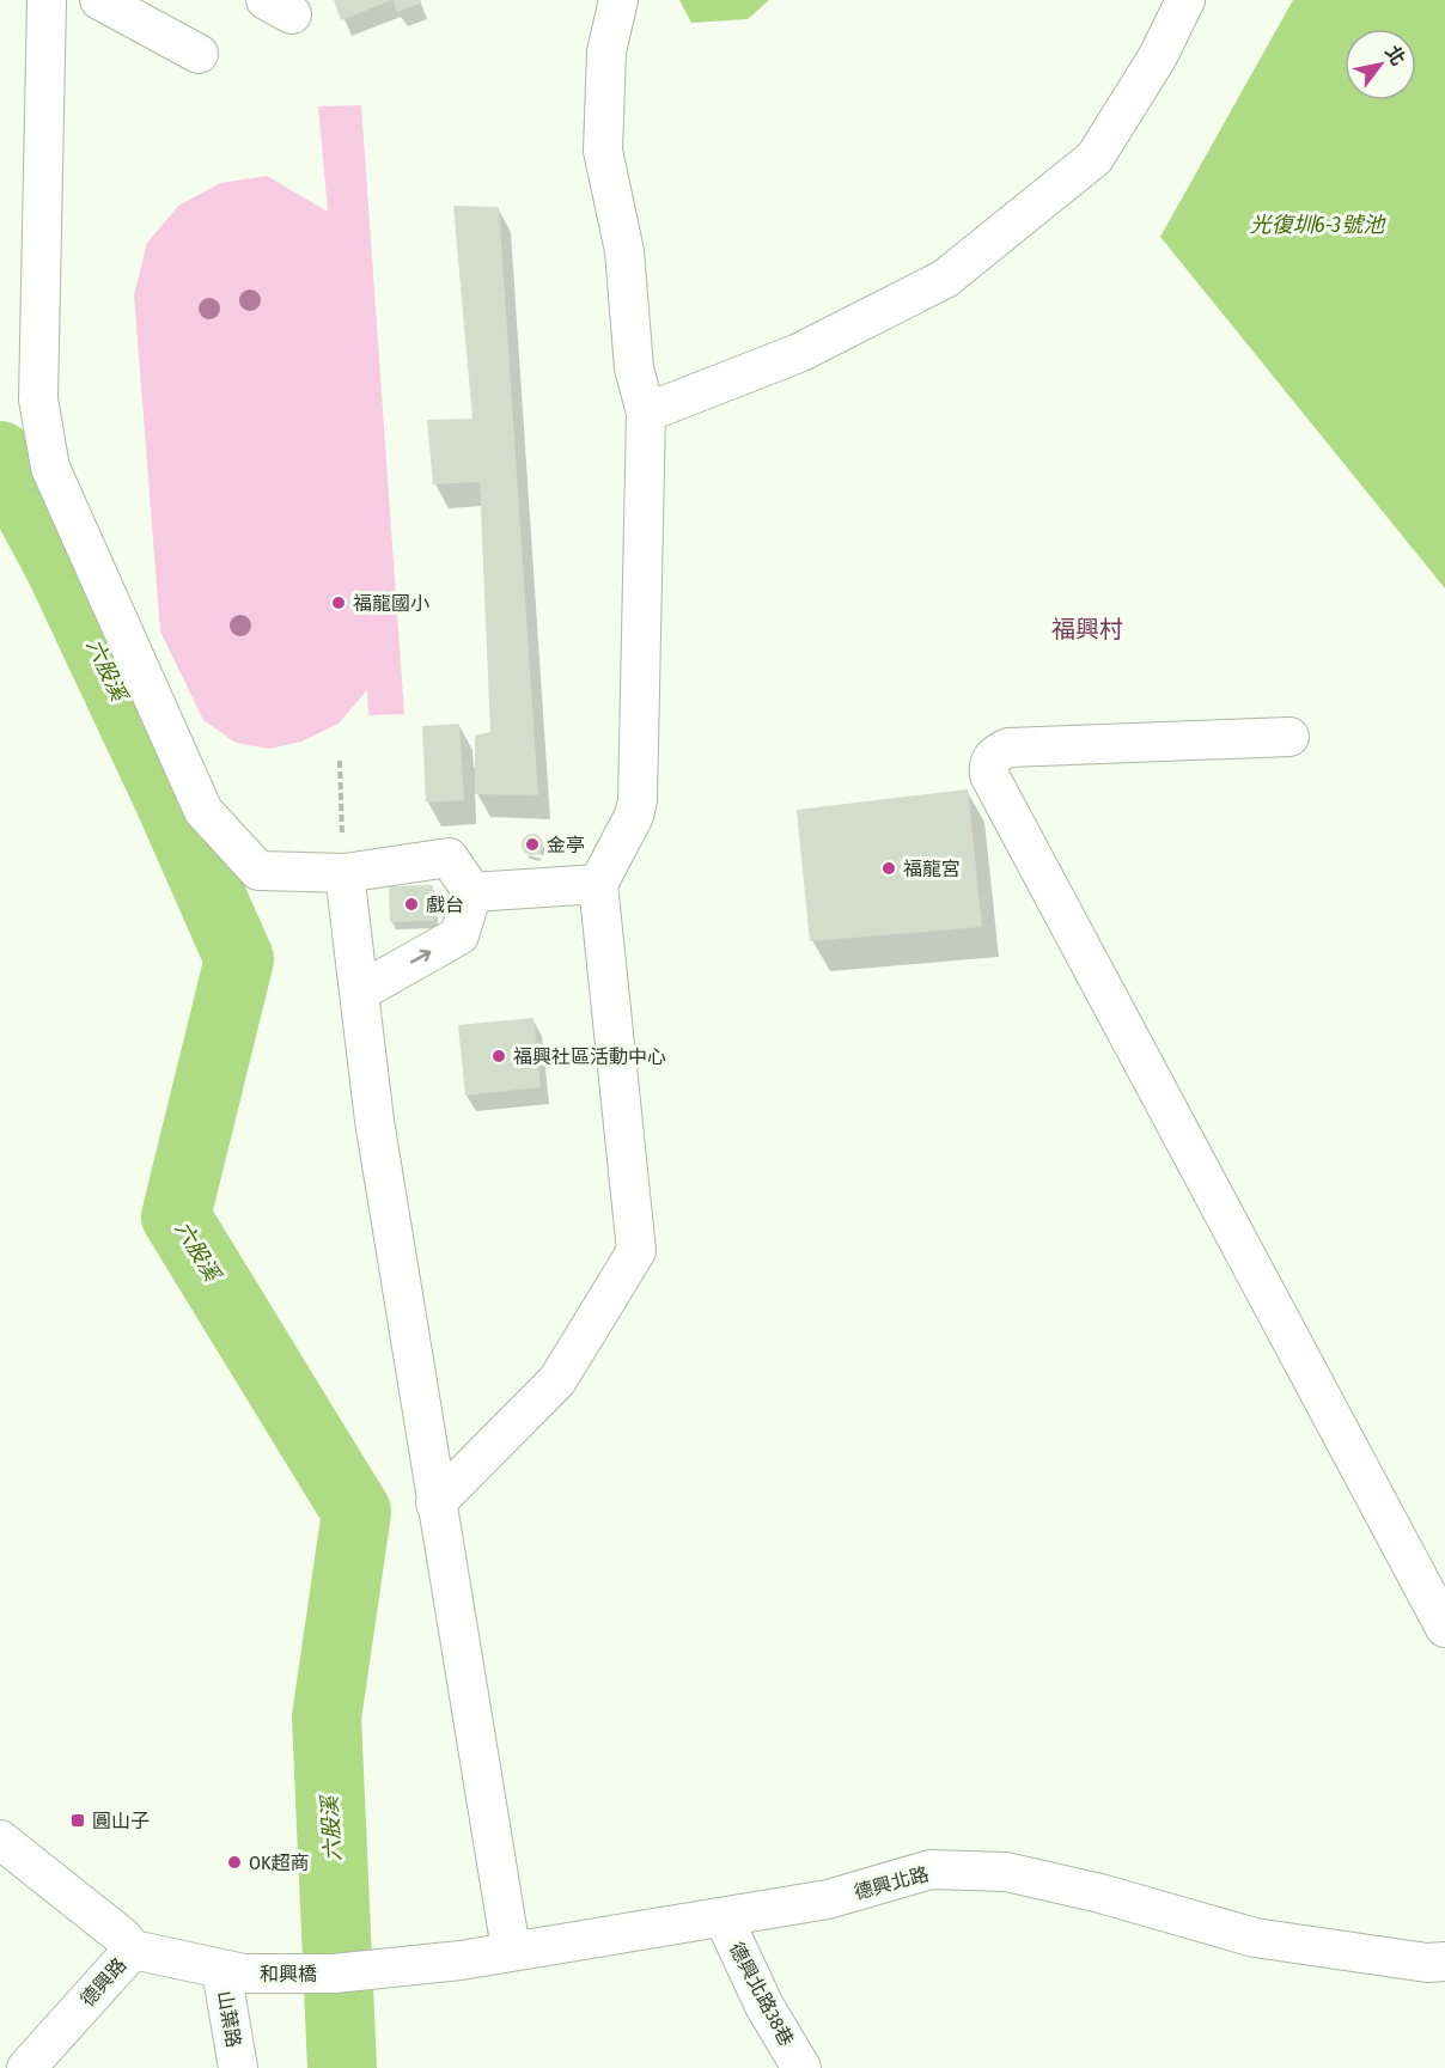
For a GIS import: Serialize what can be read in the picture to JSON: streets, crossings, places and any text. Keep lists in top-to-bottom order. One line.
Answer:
{"streets":{"street":["德興北路","和興橋","德興路","德興北路38巷","山葉路"]},"crossings":[["德興北路","和興橋"],["德興北路","德興北路38巷"],["和興橋","德興路"],["和興橋","山葉路"],["德興路","山葉路"]],"districts":["福興村"],"water":["光復圳6-3號池","六股溪"],"places":{"other":["福龍國小","金亭","福龍宮","戲台","福興社區活動中心","OK超商"],"transit":["圓山子"]},"north":"top right"}
